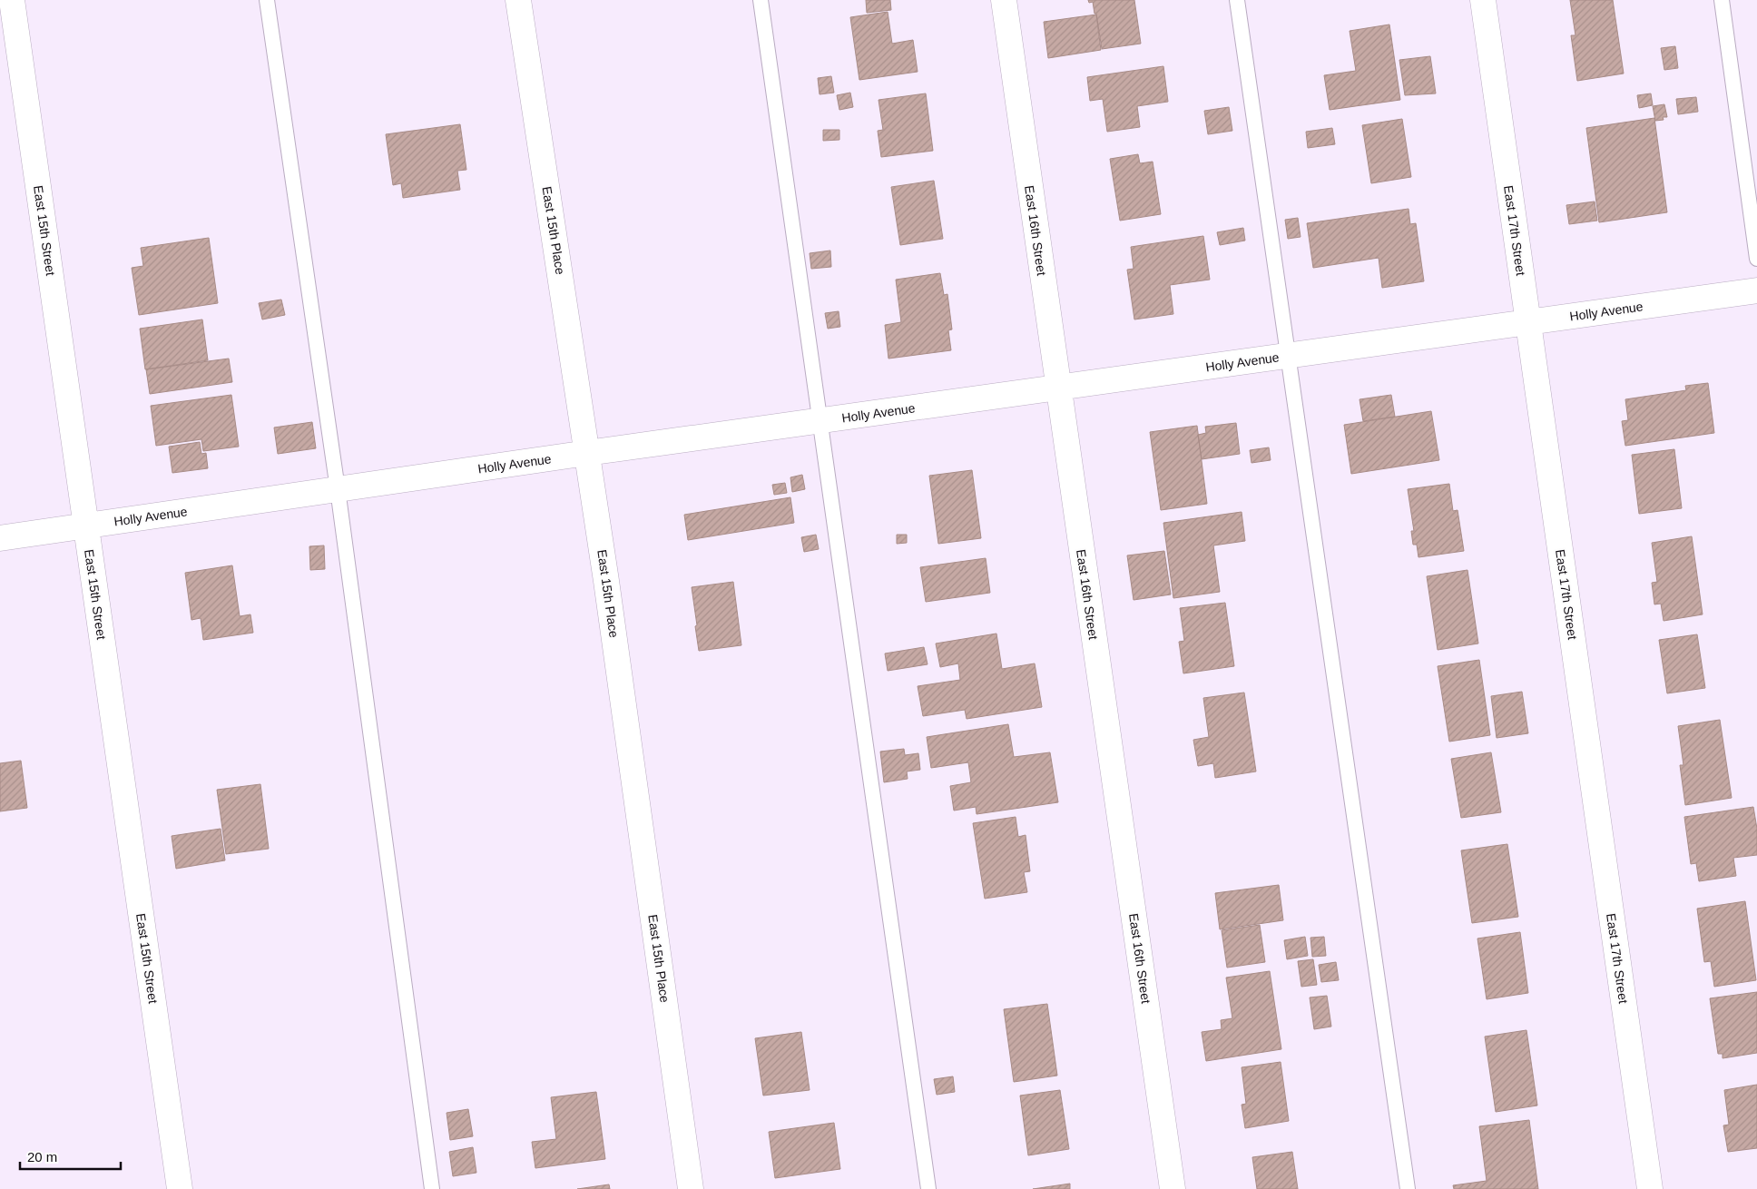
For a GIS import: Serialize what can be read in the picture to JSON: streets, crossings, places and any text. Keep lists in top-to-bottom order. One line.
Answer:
{"streets":{"street":["East 15th Street","East 15th Place","East 16th Street","East 17th Street","Holly Avenue"]},"crossings":[["East 15th Street","Holly Avenue"],["East 15th Place","Holly Avenue"],["East 16th Street","Holly Avenue"],["East 17th Street","Holly Avenue"]],"scale_bar":"20 m"}
